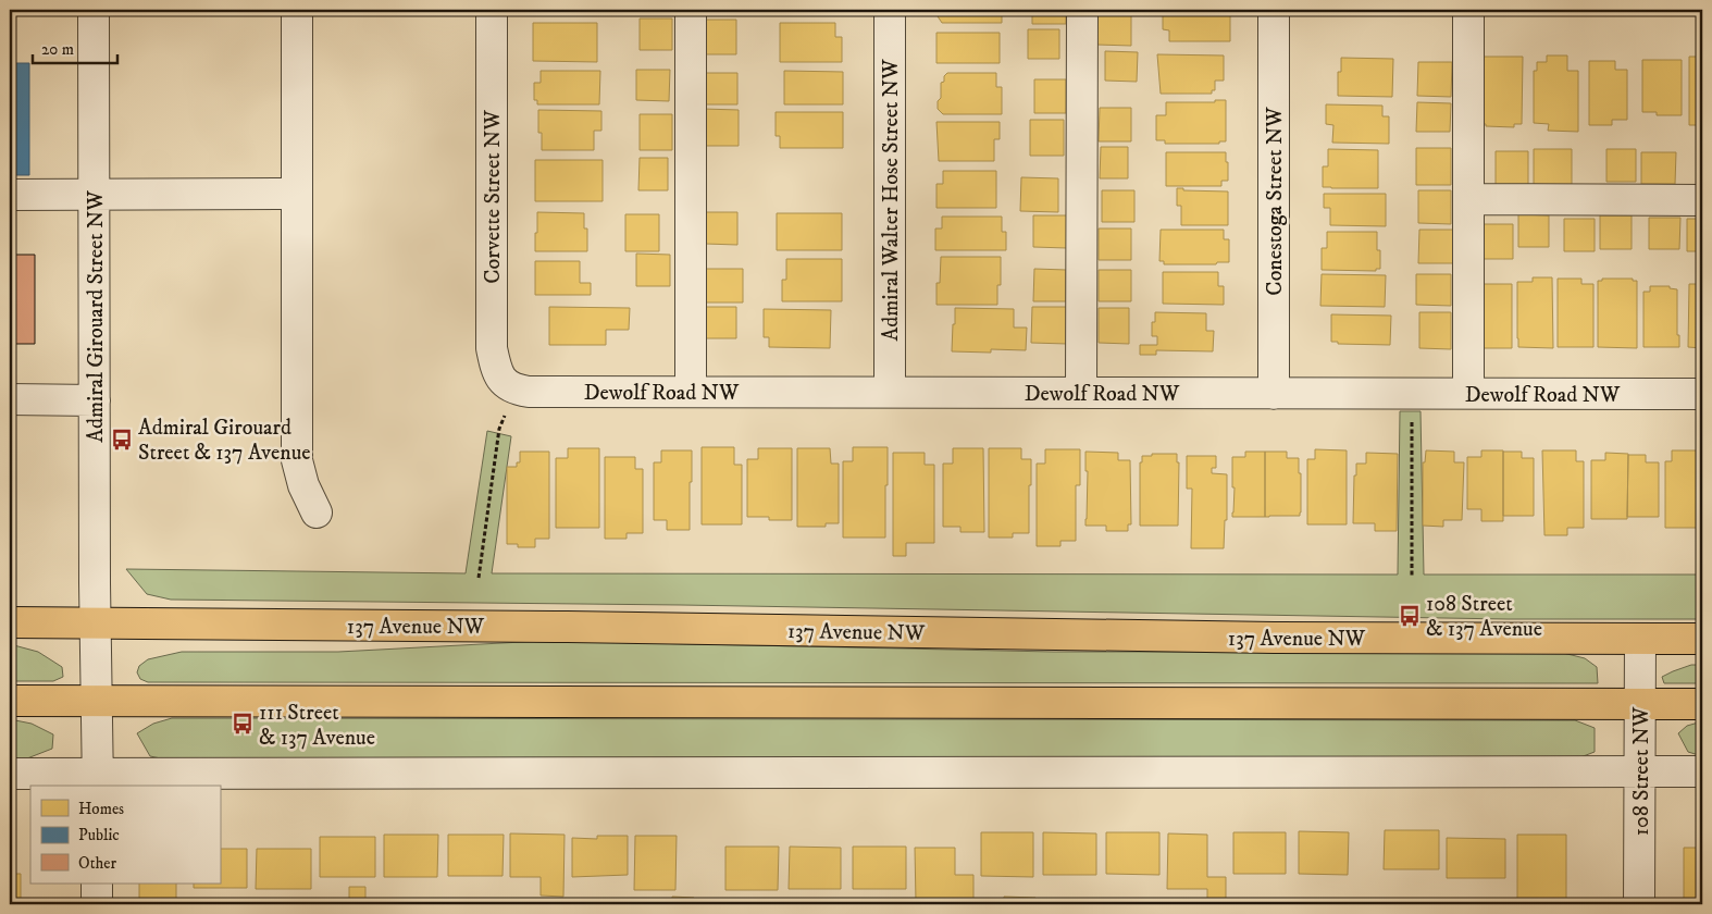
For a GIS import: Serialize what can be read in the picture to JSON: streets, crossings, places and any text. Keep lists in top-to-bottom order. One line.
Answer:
{"streets":{"main road":["137 Avenue NW"],"street":["Corvette Street NW","Admiral Walter Hose Street NW","Conestoga Street NW","Admiral Girouard Street NW","Dewolf Road NW","108 Street NW"]},"crossings":[["Corvette Street NW","Dewolf Road NW"],["Admiral Walter Hose Street NW","Dewolf Road NW"],["Conestoga Street NW","Dewolf Road NW"],["Admiral Girouard Street NW","137 Avenue NW"],["137 Avenue NW","108 Street NW"]],"places":{"bus stop":["Admiral Girouard Street & 137 Avenue","108 Street & 137 Avenue","111 Street & 137 Avenue"]},"legend":["Homes","Public","Other"],"scale_bar":"20 m"}
